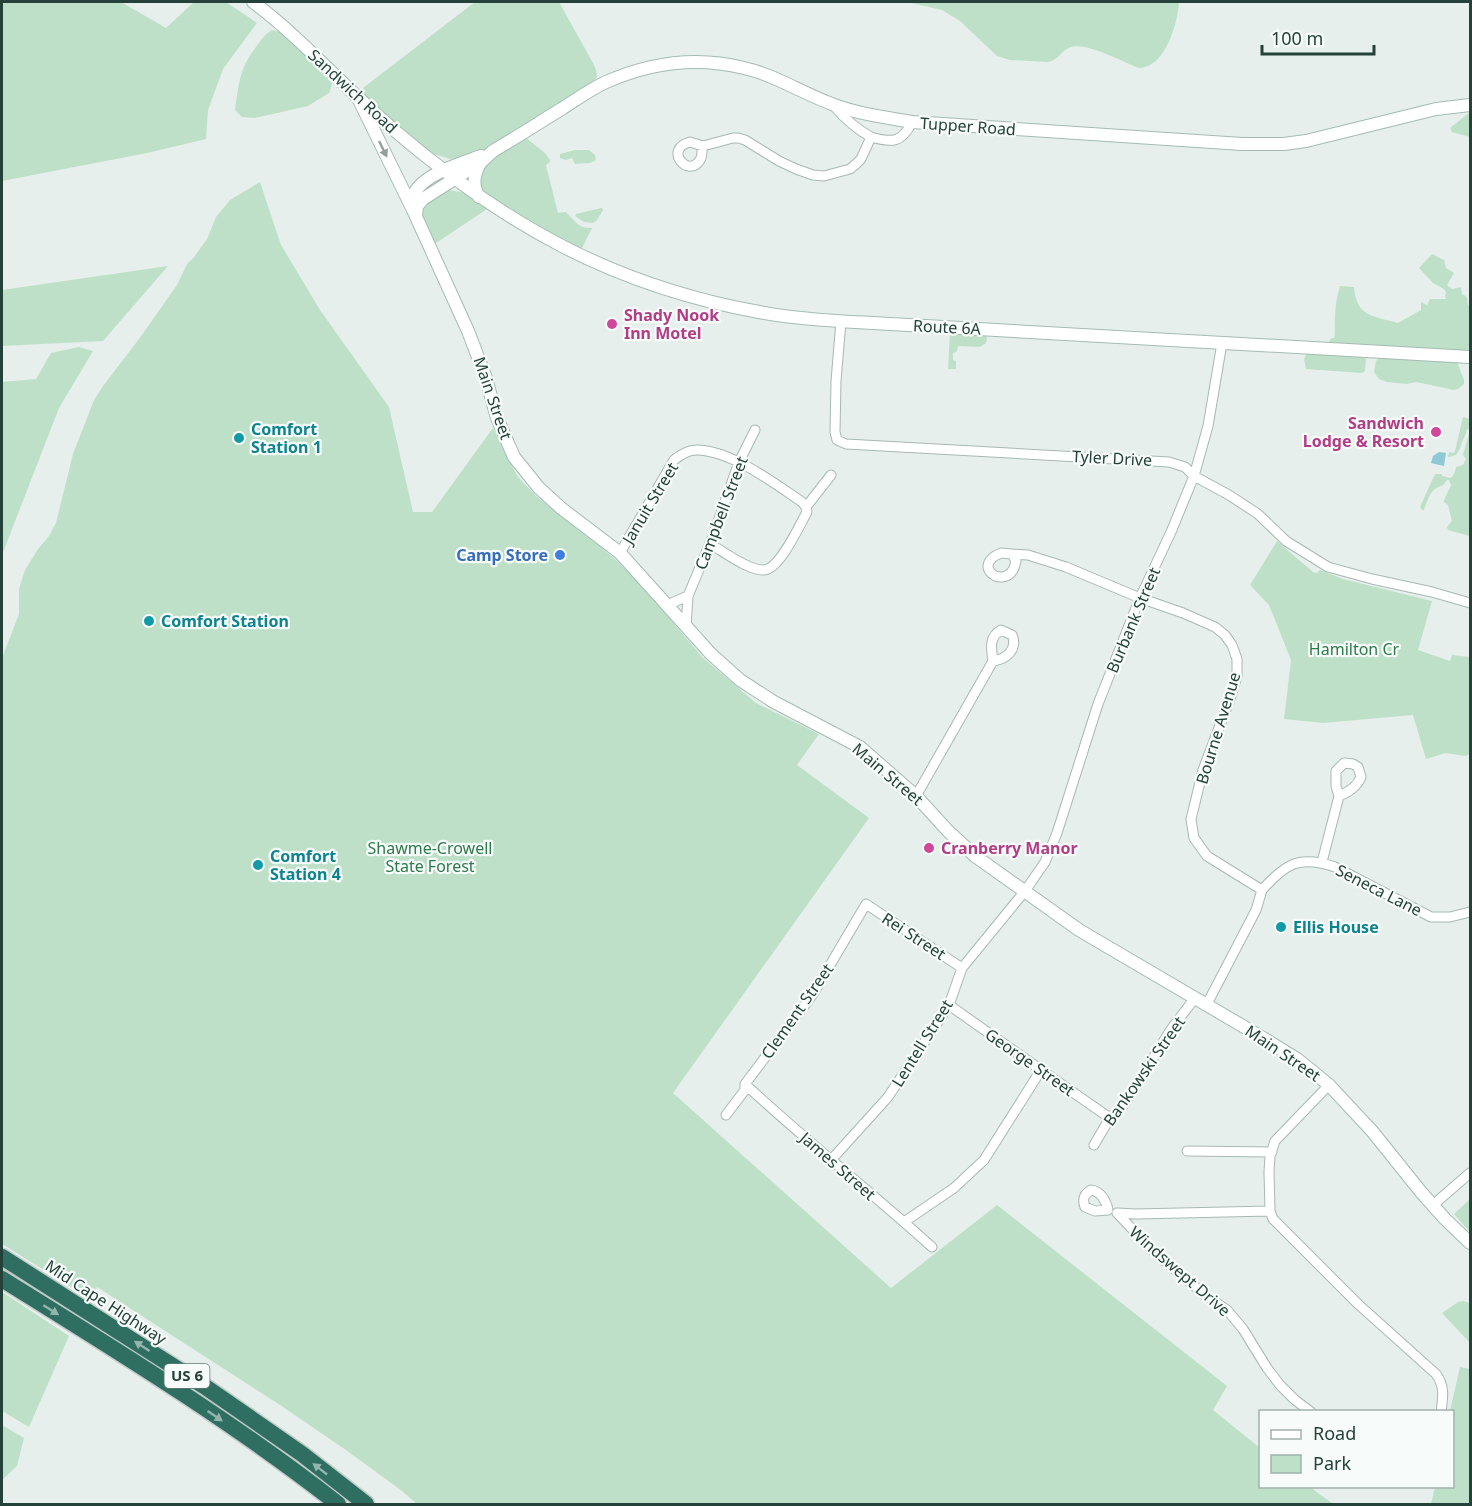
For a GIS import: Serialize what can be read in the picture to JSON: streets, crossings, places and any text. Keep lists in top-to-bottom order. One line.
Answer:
{"streets":{"highway":["Mid Cape Highway","US 6"],"main road":["Sandwich Road","Tupper Road","Route 6A","Main Street"],"street":["Tyler Drive","Januit Street","Campbell Street","Burbank Street","Bourne Avenue","Seneca Lane","Rei Street","Clement Street","Lentell Street","George Street","Bankowski Street","James Street","Windswept Drive"]},"crossings":[["Sandwich Road","Tupper Road"],["Sandwich Road","Route 6A"],["Sandwich Road","Main Street"],["Tupper Road","Route 6A"],["Route 6A","Tyler Drive"],["Route 6A","Burbank Street"],["Main Street","Januit Street"],["Main Street","Campbell Street"],["Main Street","Burbank Street"],["Main Street","Lentell Street"],["Main Street","Bankowski Street"],["Tyler Drive","Burbank Street"],["Januit Street","Campbell Street"],["Burbank Street","Bourne Avenue"],["Burbank Street","Lentell Street"],["Bourne Avenue","Seneca Lane"],["Rei Street","Clement Street"],["Rei Street","Lentell Street"],["Clement Street","James Street"],["Lentell Street","George Street"],["Lentell Street","James Street"],["George Street","Bankowski Street"]],"parks":["Hamilton Cr","Shawme-Crowell State Forest"],"places":["Shady Nook Inn Motel","Sandwich Lodge & Resort","Comfort Station 1","Camp Store","Comfort Station","Cranberry Manor","Comfort Station 4","Ellis House"],"legend":["Road","Park"],"scale_bar":"100 m"}
